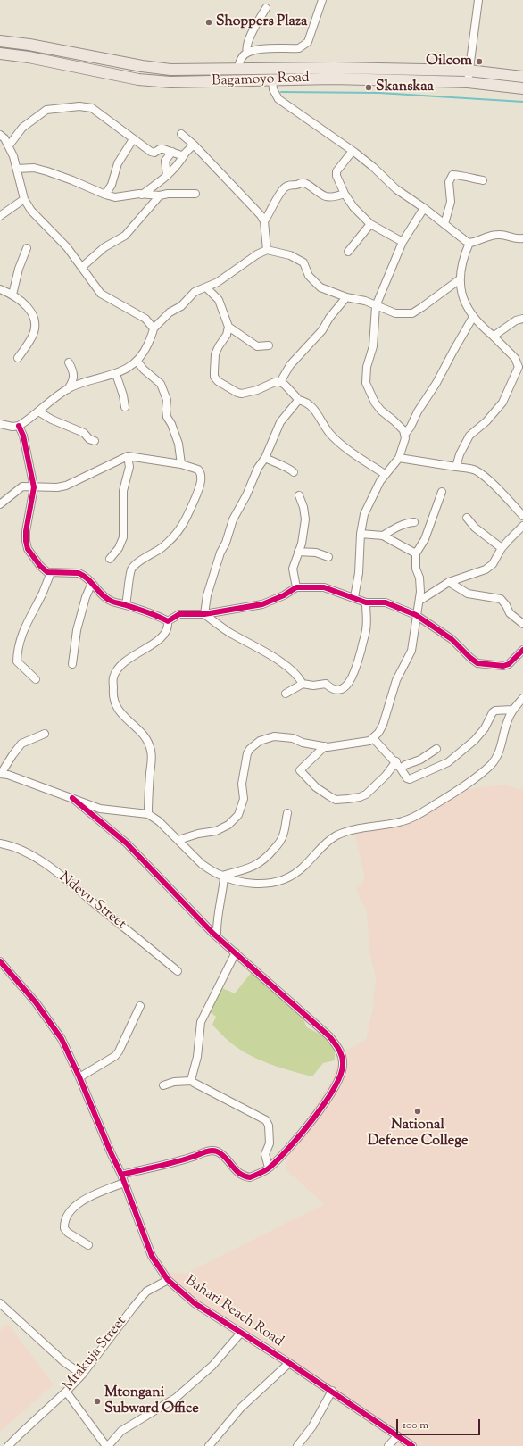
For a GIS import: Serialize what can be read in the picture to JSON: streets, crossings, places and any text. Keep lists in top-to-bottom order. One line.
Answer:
{"streets":{"highway":["Bagamoyo Road"],"street":["Ndevu Street","Bahari Beach Road","Mtakuja Street"]},"crossings":[["Bahari Beach Road","Mtakuja Street"]],"places":["Shoppers Plaza","Oilcom","Skanskaa","National Defence College","Mtongani Subward Office"],"scale_bar":"100 m"}
